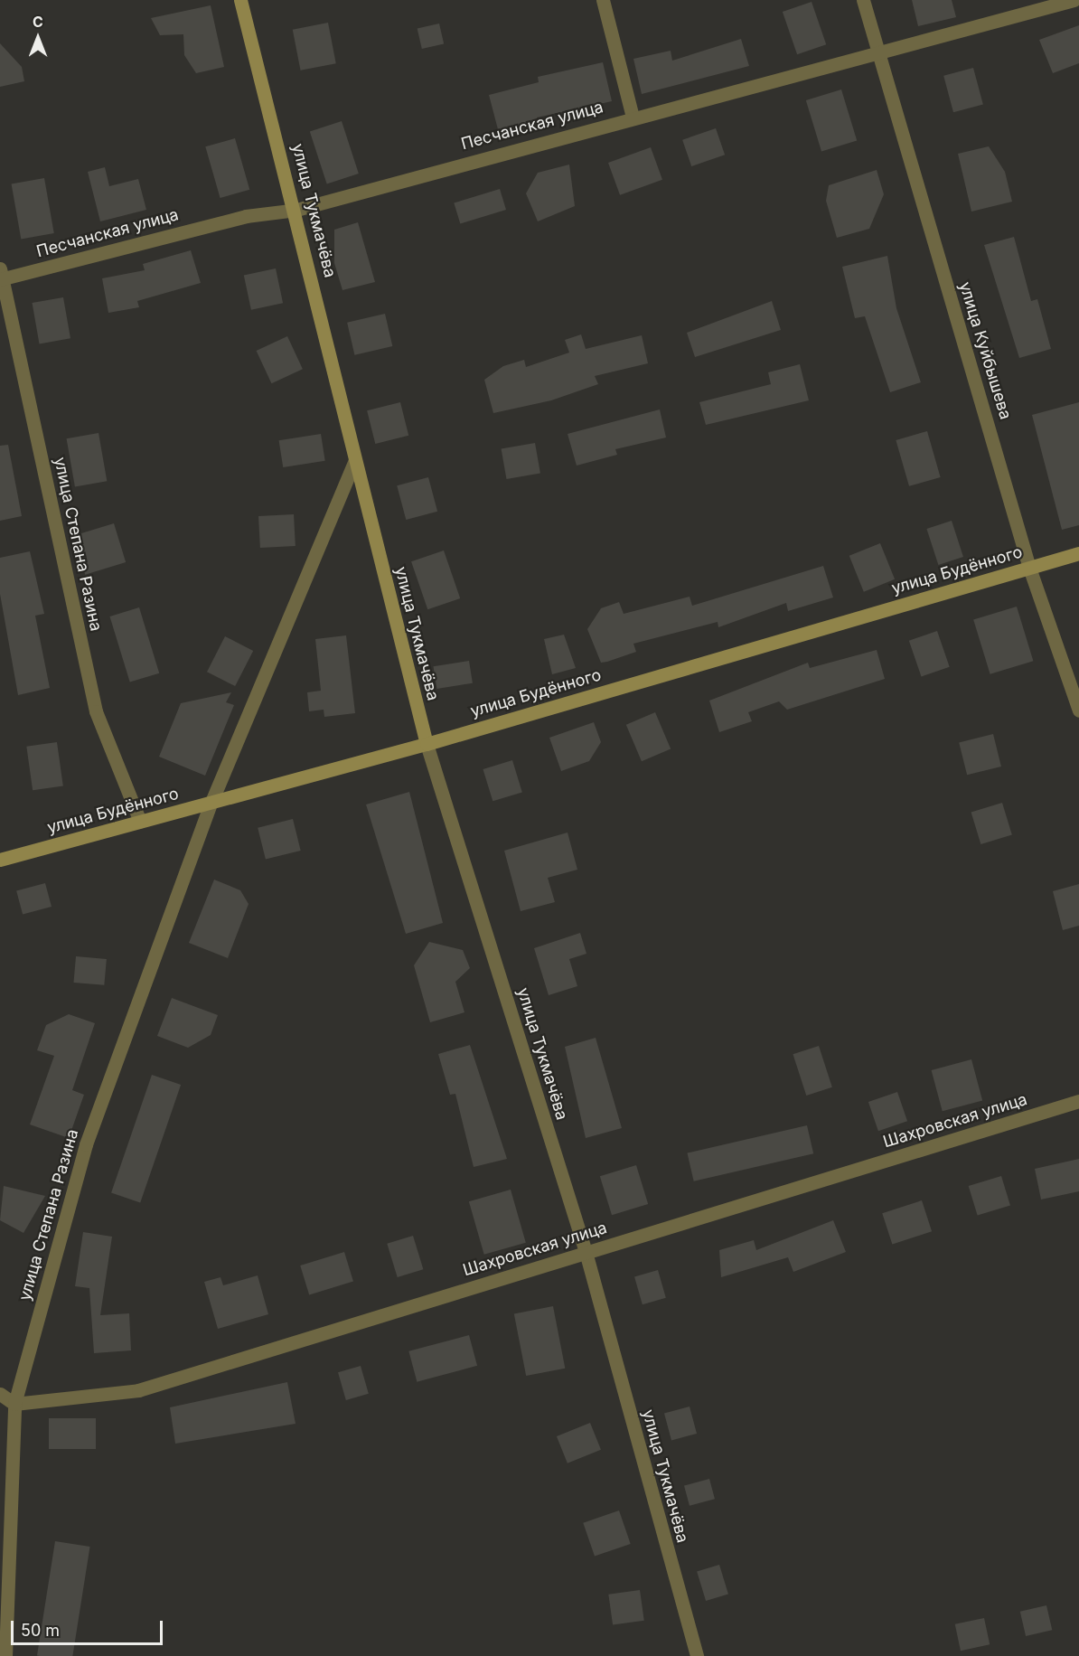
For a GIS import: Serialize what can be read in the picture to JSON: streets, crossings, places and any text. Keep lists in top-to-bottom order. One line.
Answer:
{"streets":{"street":["Песчанская улица","улица Тукмачёва","улица Куйбышева","улица Степана Разина","улица Будённого","Шахровская улица"]},"crossings":[["Песчанская улица","улица Тукмачёва"],["Песчанская улица","улица Куйбышева"],["Песчанская улица","улица Степана Разина"],["улица Тукмачёва","улица Будённого"],["улица Тукмачёва","Шахровская улица"],["улица Куйбышева","улица Будённого"],["улица Степана Разина","улица Будённого"],["улица Степана Разина","Шахровская улица"]],"scale_bar":"50 m","north":"top"}
